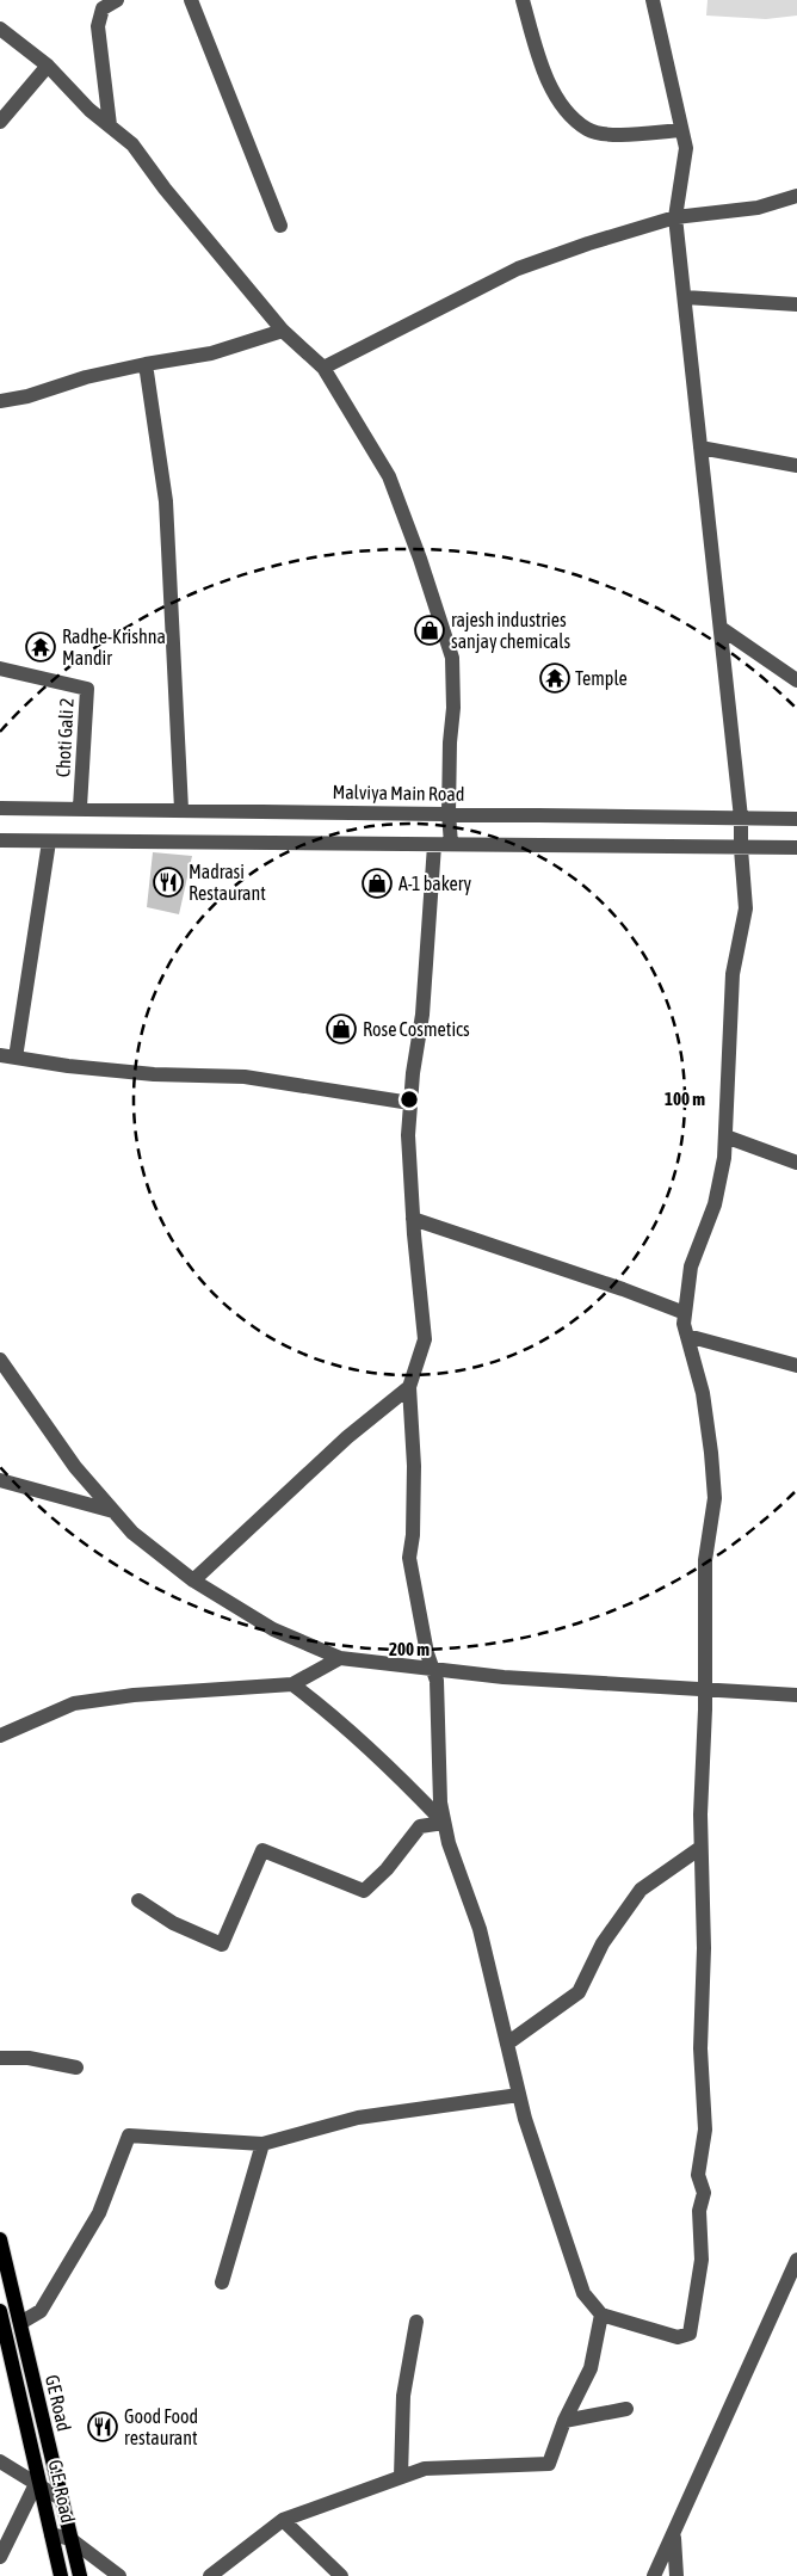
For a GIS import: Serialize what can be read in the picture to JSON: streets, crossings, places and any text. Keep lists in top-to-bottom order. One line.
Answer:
{"streets":{"main road":["GE Road","G.E. Road"],"street":["Choti Gali 2","Malviya Main Road"]},"crossings":[["Choti Gali 2","Malviya Main Road"]],"places":{"shop":["rajesh industries sanjay chemicals","A-1 bakery","Rose Cosmetics"],"temple":["Radhe-Krishna Mandir","Temple"],"restaurant":["Madrasi Restaurant","Good Food restaurant"]},"rings":["100 m","200 m"]}
